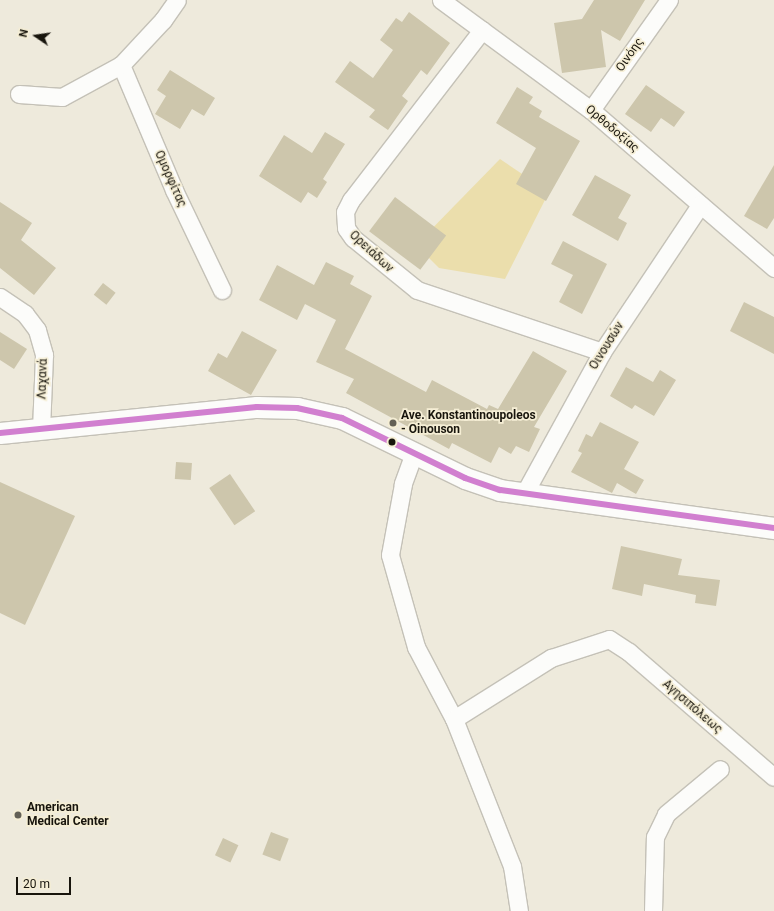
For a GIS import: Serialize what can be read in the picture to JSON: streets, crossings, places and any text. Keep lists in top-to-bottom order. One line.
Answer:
{"streets":{"street":["Οινόης","Ορθοδοξίας","Ομορφίτας","Ορειάδων","Οινουσών","Λαχανά","Αγησιπόλεως"]},"crossings":[["Οινόης","Ορθοδοξίας"],["Ορθοδοξίας","Ορειάδων"],["Ορθοδοξίας","Οινουσών"],["Ορειάδων","Οινουσών"]],"places":["Ave. Konstantinoupoleos - Oinouson","American Medical Center"],"scale_bar":"20 m","north":"left"}
